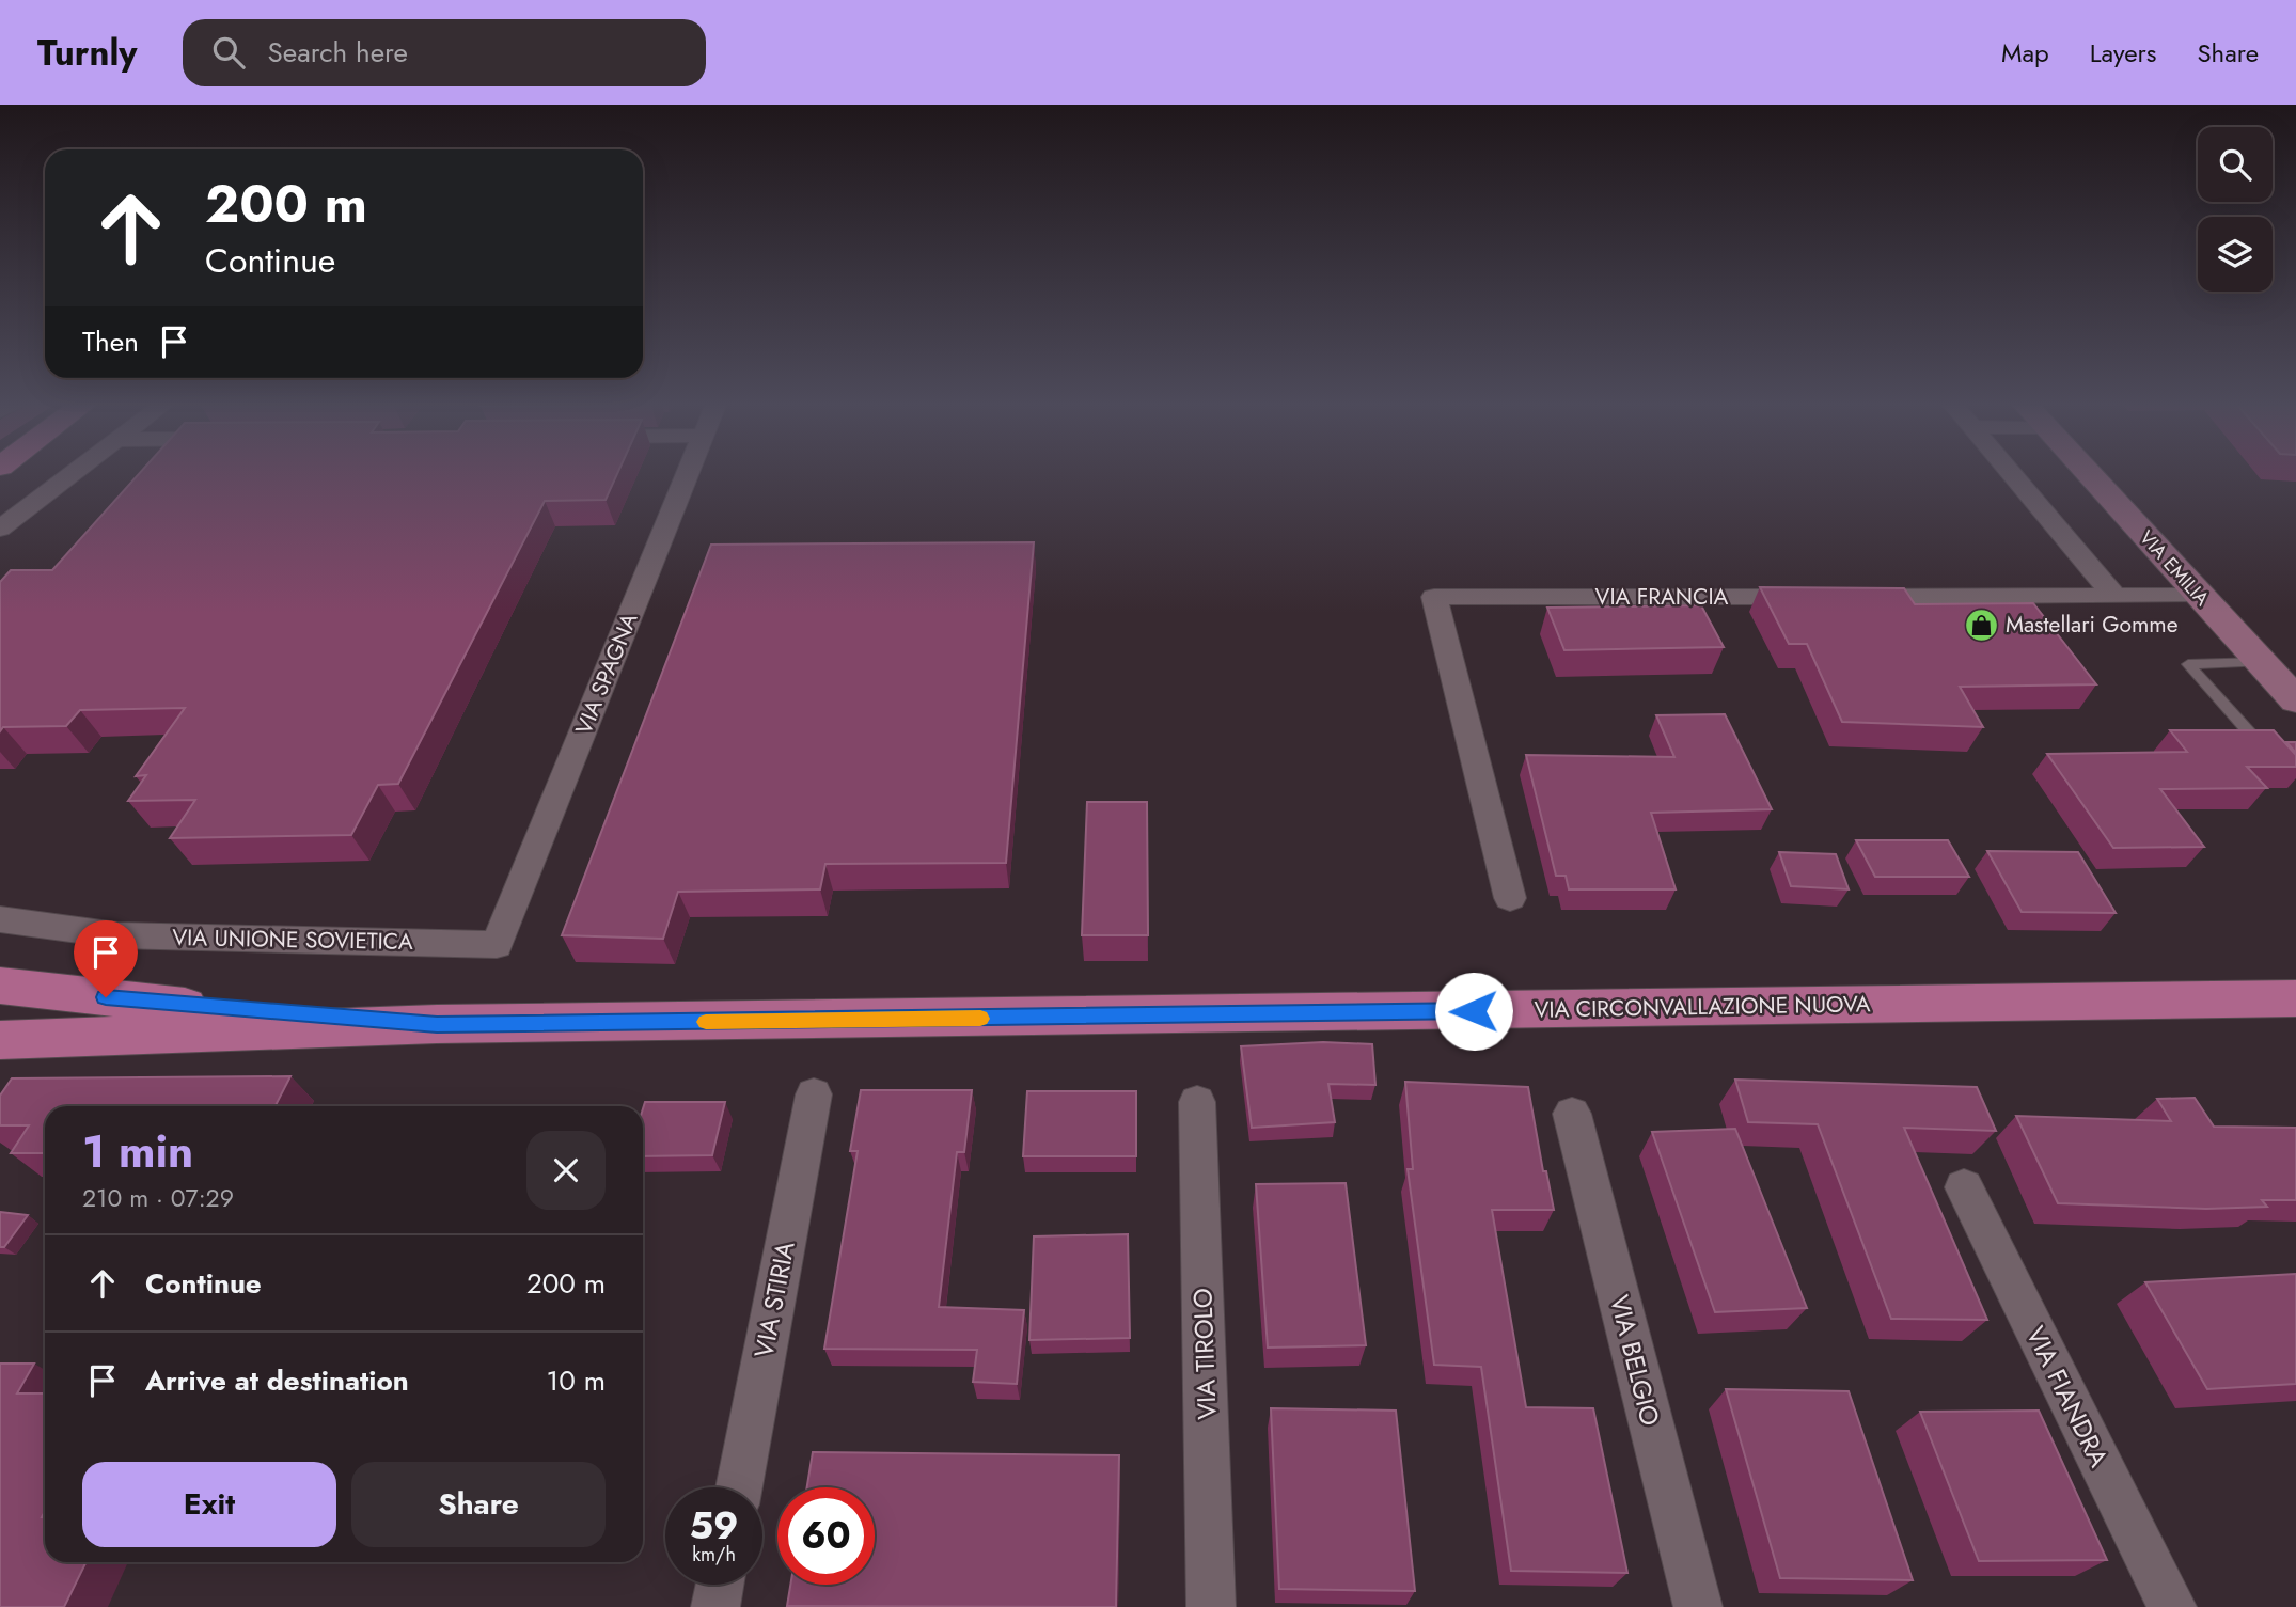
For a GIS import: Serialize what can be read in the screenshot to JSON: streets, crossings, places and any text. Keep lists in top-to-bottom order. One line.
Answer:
{"streets":{"main road":["VIA EMILIA","VIA CIRCONVALLAZIONE NUOVA"],"street":["VIA FRANCIA","VIA SPAGNA","VIA UNIONE SOVIETICA","VIA STIRIA","VIA TIROLO","VIA BELGIO","VIA FIANDRA"]},"crossings":[["VIA EMILIA","VIA FRANCIA"],["VIA SPAGNA","VIA UNIONE SOVIETICA"]],"places":{"shop":["Mastellari Gomme"]},"page":{"header":"Turnly","search":"Search here","nav":["Map","Layers","Share"],"turn":["200 m","Continue"],"then":"Then","heading":["1 min","210 m · 07:29"],"list":[{"name":"Continue","value":"200 m"},{"name":"Arrive at destination","value":"10 m"}],"buttons":["Exit","Share"],"speed":"59 km/h","limit":"60"}}
